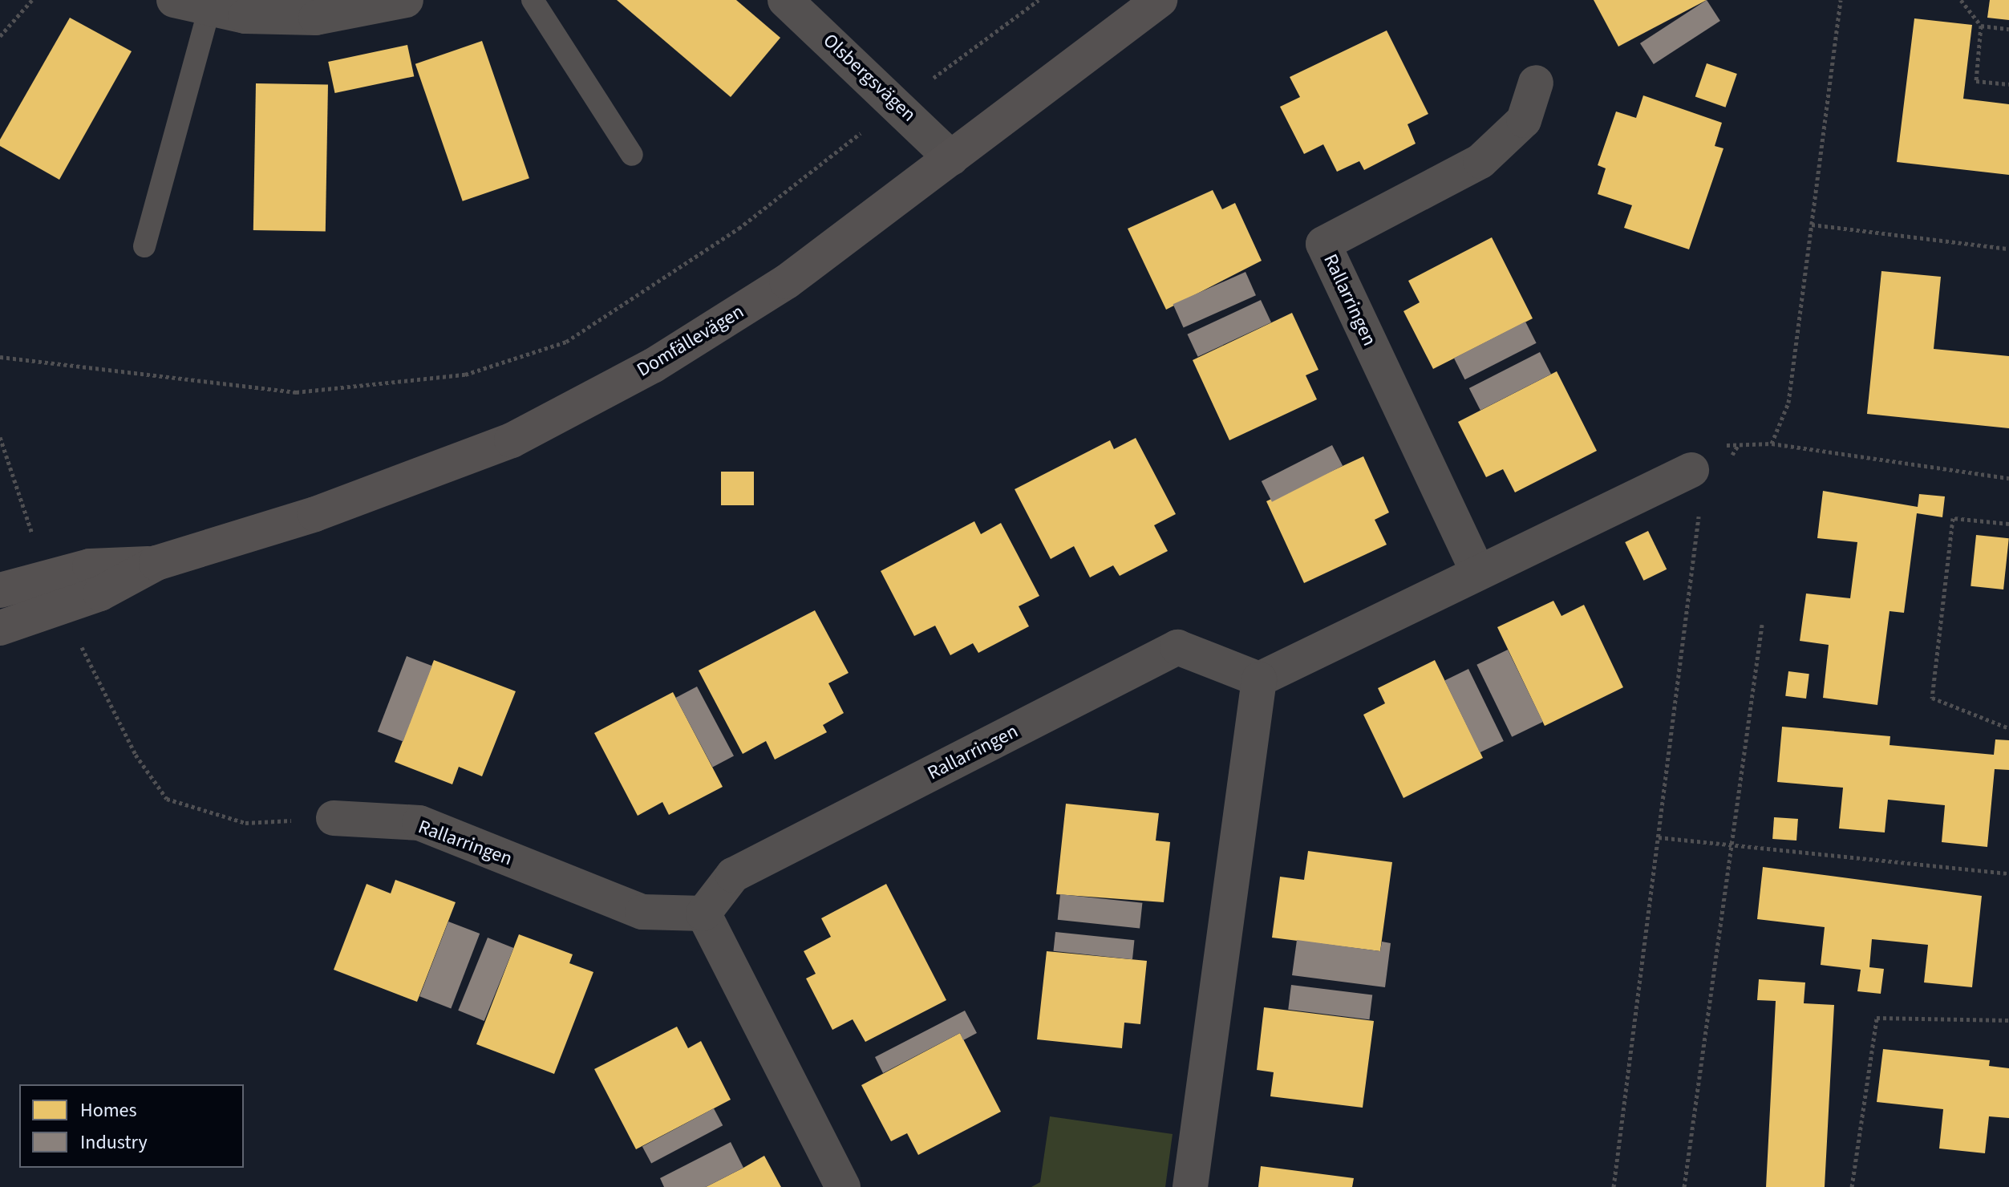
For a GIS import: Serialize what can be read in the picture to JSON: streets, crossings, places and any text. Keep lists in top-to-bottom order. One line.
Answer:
{"streets":{"street":["Olsbergsvägen","Rallarringen","Domfällevägen"]},"crossings":[["Olsbergsvägen","Domfällevägen"]],"legend":["Homes","Industry"]}
